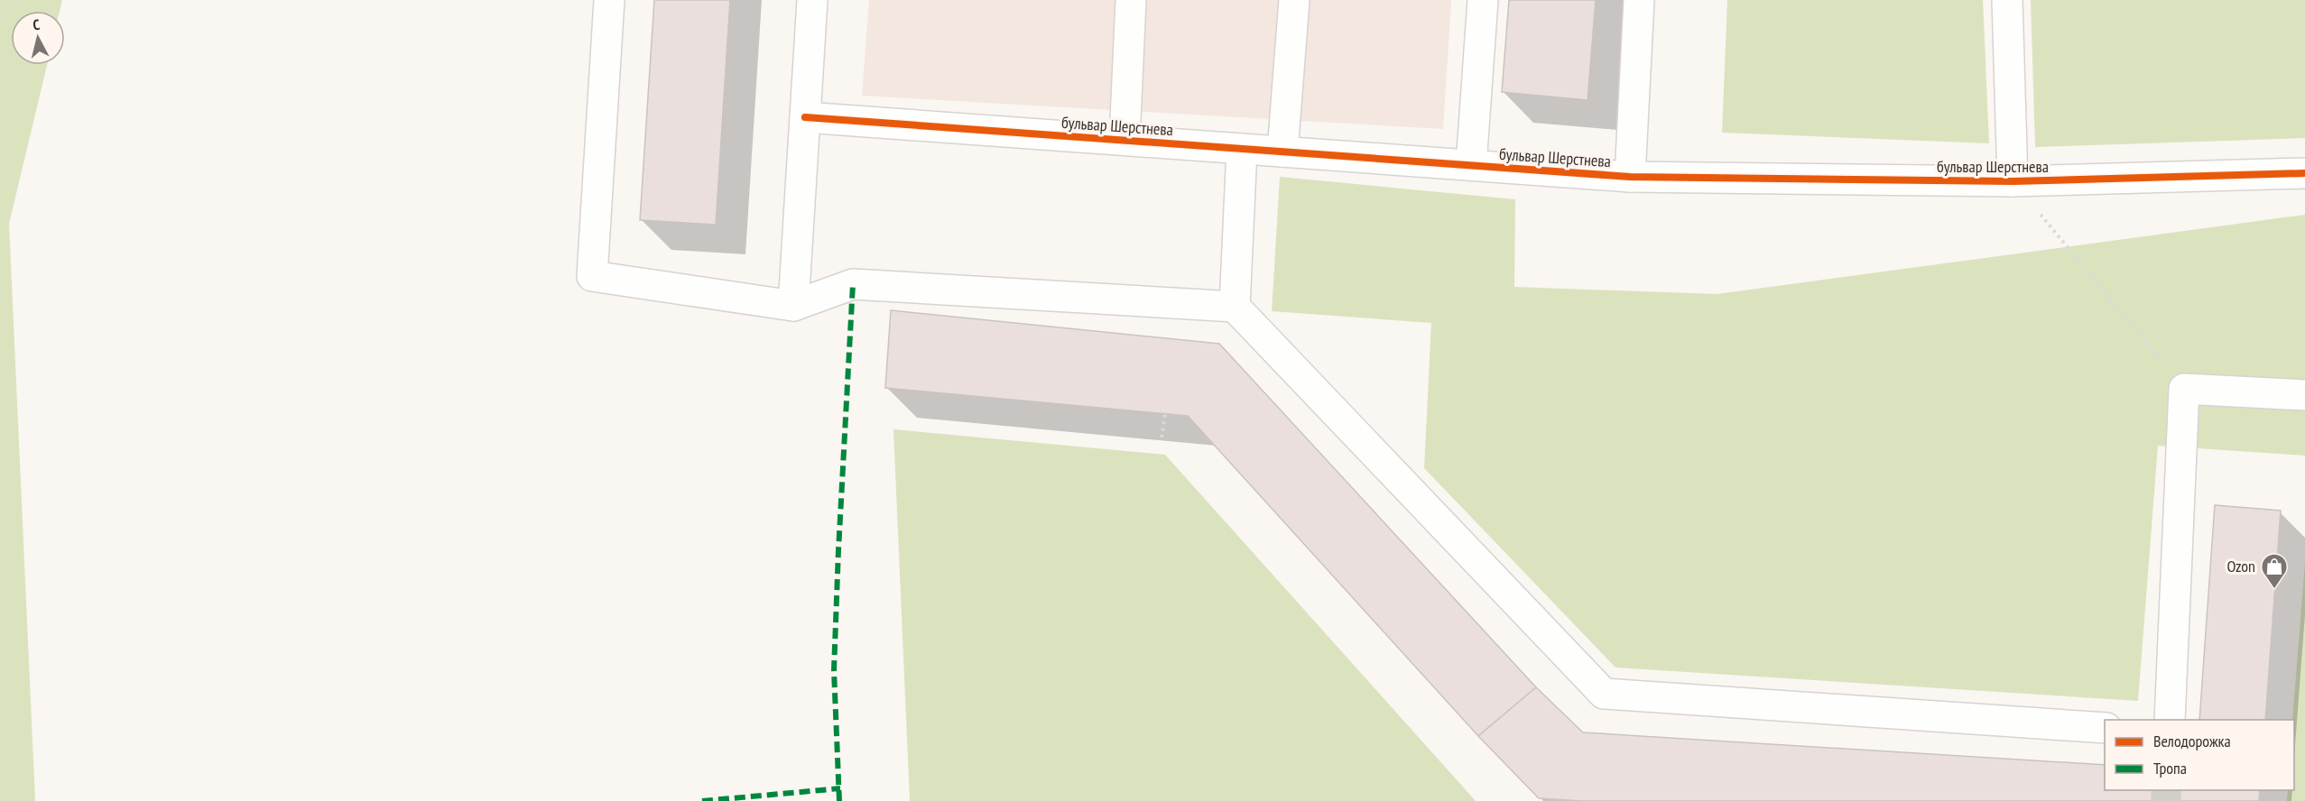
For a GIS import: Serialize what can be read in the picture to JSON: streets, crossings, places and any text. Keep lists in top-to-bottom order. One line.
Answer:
{"streets":{"street":["бульвар Шерстнева"]},"places":{"shop":["Ozon"]},"legend":["Велодорожка","Тропа"],"north":"top"}
